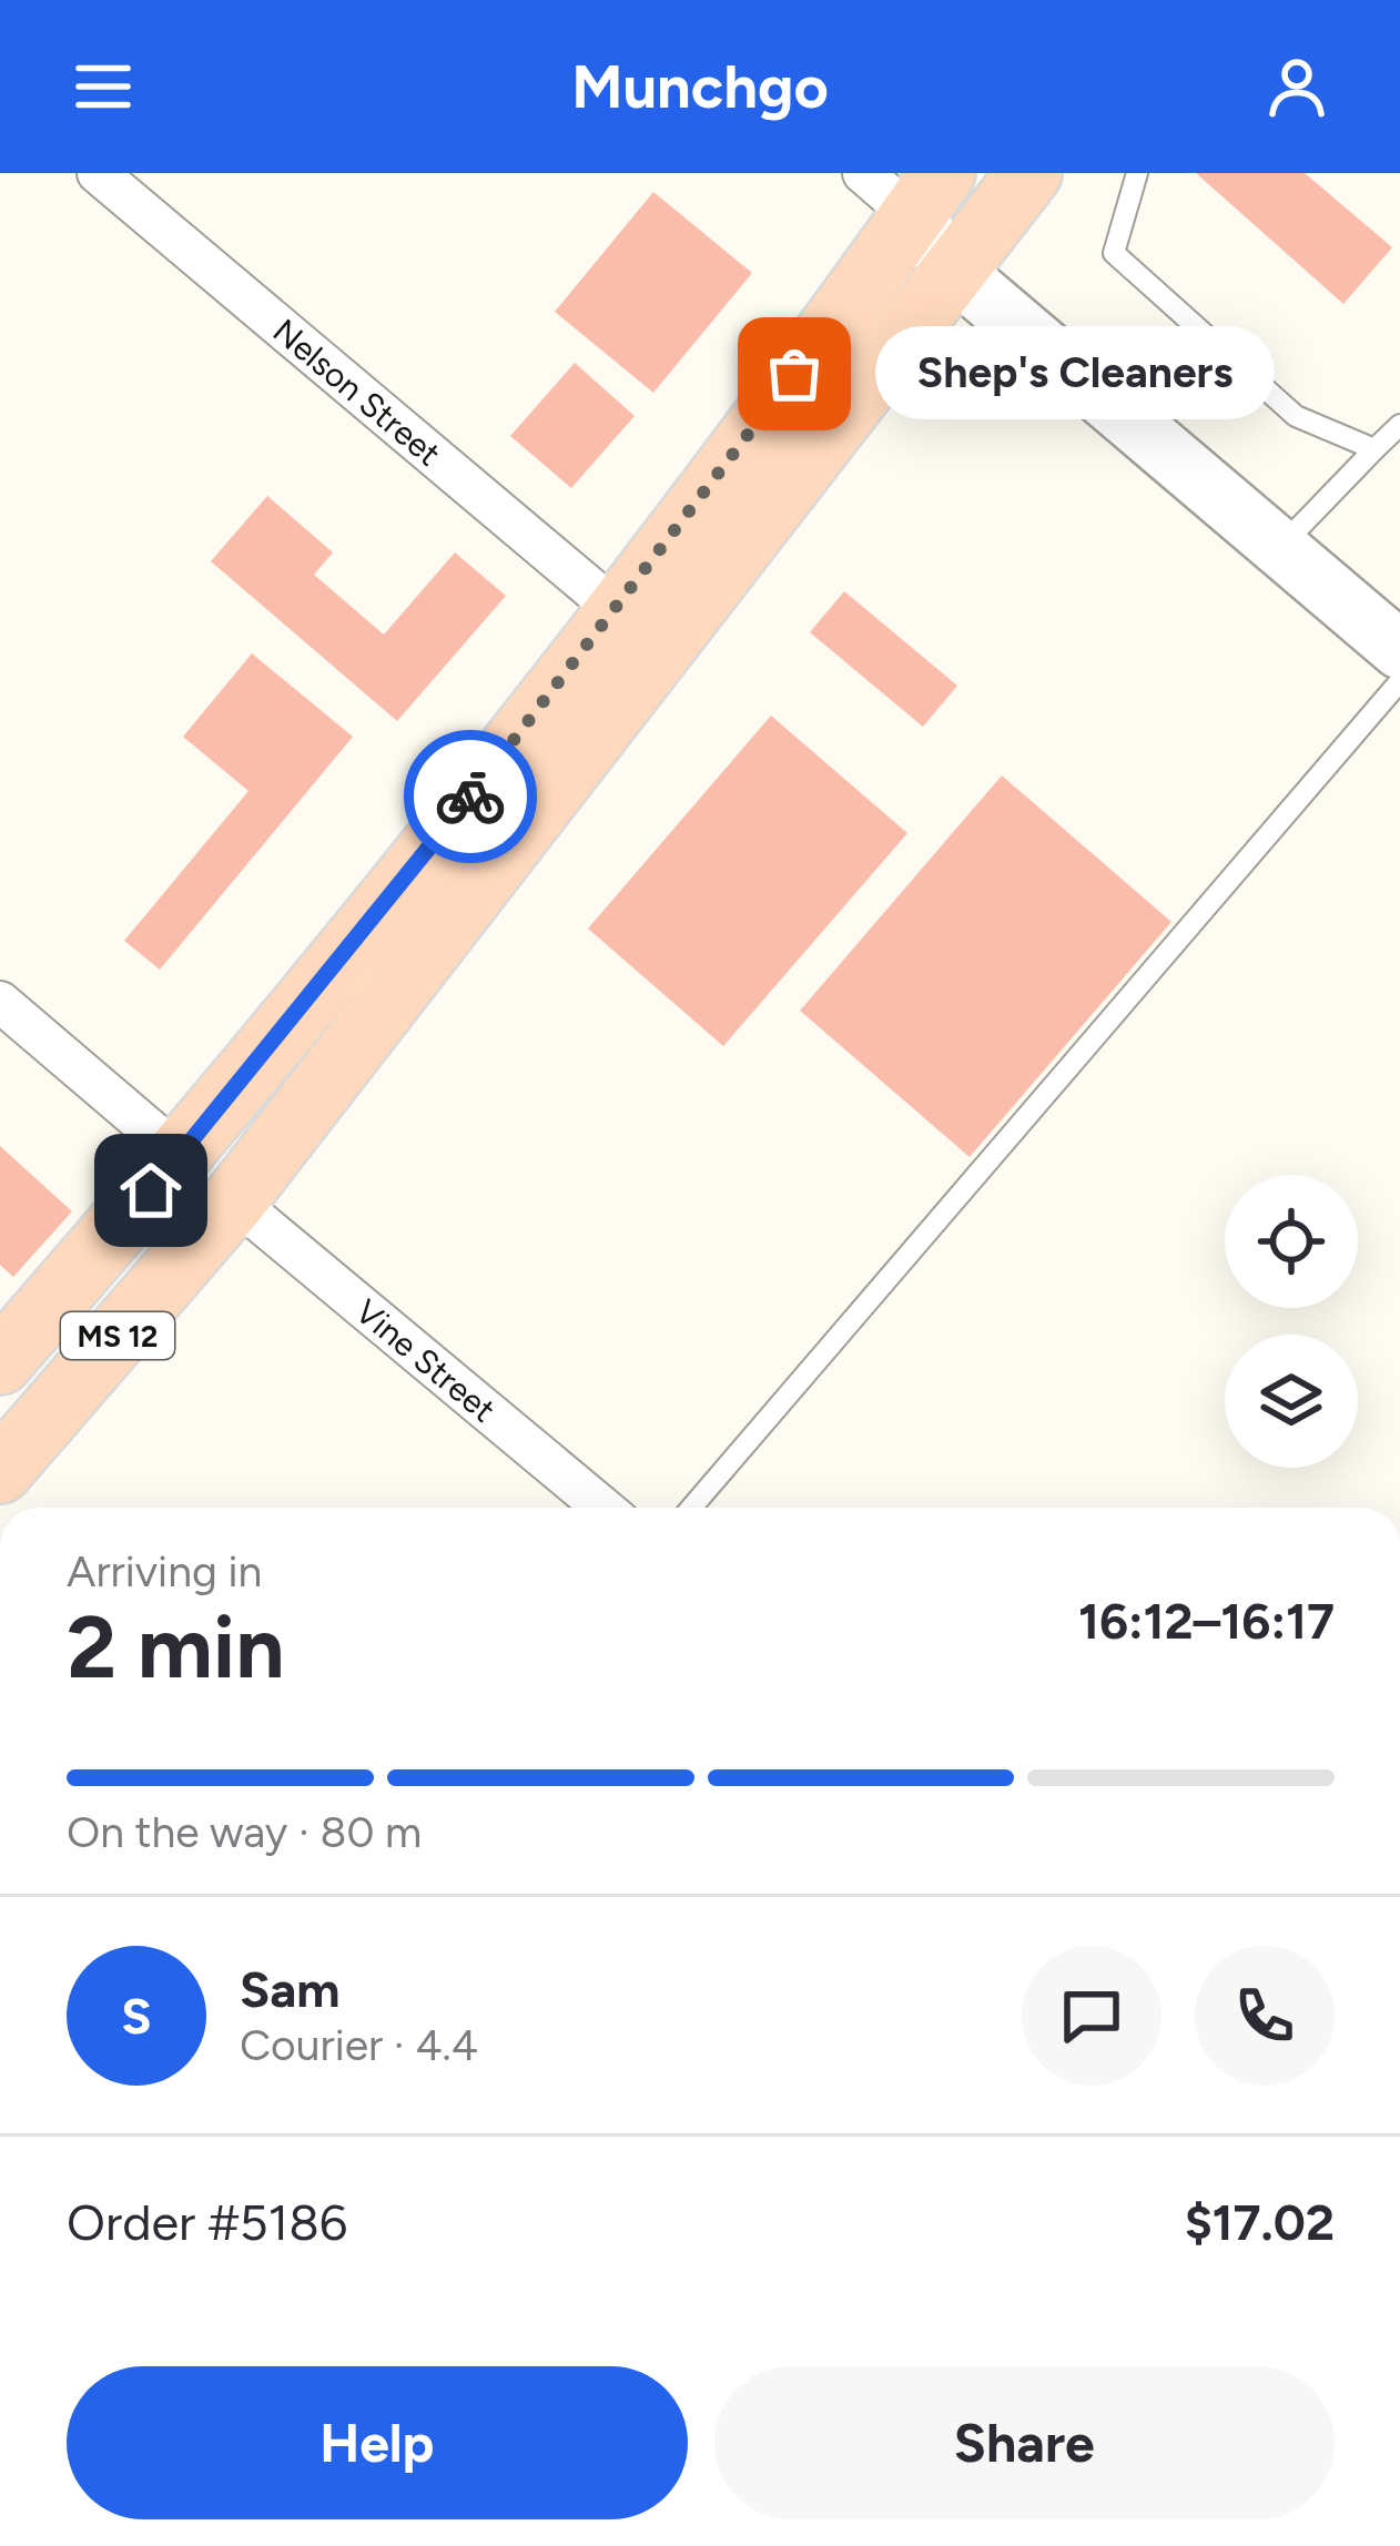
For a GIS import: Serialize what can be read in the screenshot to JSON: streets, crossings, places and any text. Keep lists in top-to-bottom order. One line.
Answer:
{"streets":{"main road":["MS 12"],"street":["Nelson Street","Vine Street"]},"crossings":[["Nelson Street","MS 12"],["MS 12","Vine Street"]],"places":["Shep's Cleaners"],"page":{"header":"Munchgo","bubble":"Shep's Cleaners","heading":["2 min","Arriving in","16:12–16:17"],"panel":["Sam","Courier · 4.4","Order #5186","$17.02"],"bar":"On the way · 80 m","round":"S","buttons":["Help","Share"]}}
